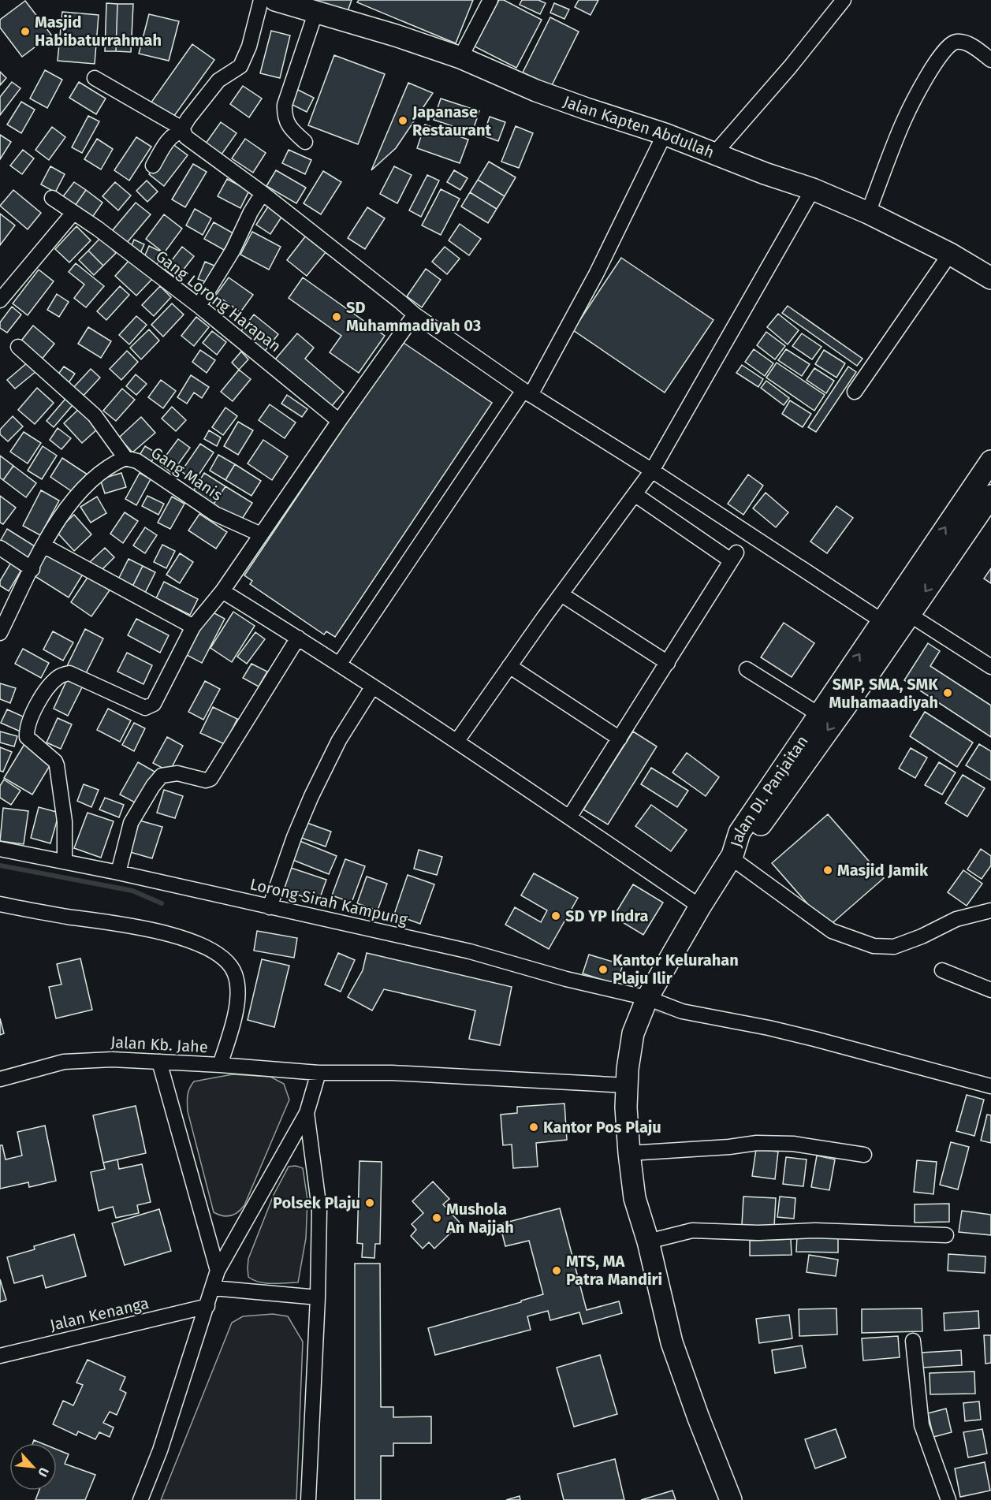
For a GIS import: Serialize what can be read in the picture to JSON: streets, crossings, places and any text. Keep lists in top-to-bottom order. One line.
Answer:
{"streets":{"main road":["Jalan Kapten Abdullah","Jalan DI. Panjaitan"],"street":["Gang Lorong Harapan","Gang Manis","Lorong Sirah Kampung","Jalan Kb. Jahe","Jalan Kenanga"]},"crossings":[["Jalan DI. Panjaitan","Lorong Sirah Kampung"],["Jalan DI. Panjaitan","Jalan Kb. Jahe"]],"places":["Masjid Habibaturrahmah","Japanase Restaurant","SD Muhammadiyah 03","SMP, SMA, SMK Muhamaadiyah","Masjid Jamik","SD YP Indra","Kantor Kelurahan Plaju Ilir","Kantor Pos Plaju","Polsek Plaju","Mushola An Najjah","MTS, MA Patra Mandiri"],"north":"bottom right"}
